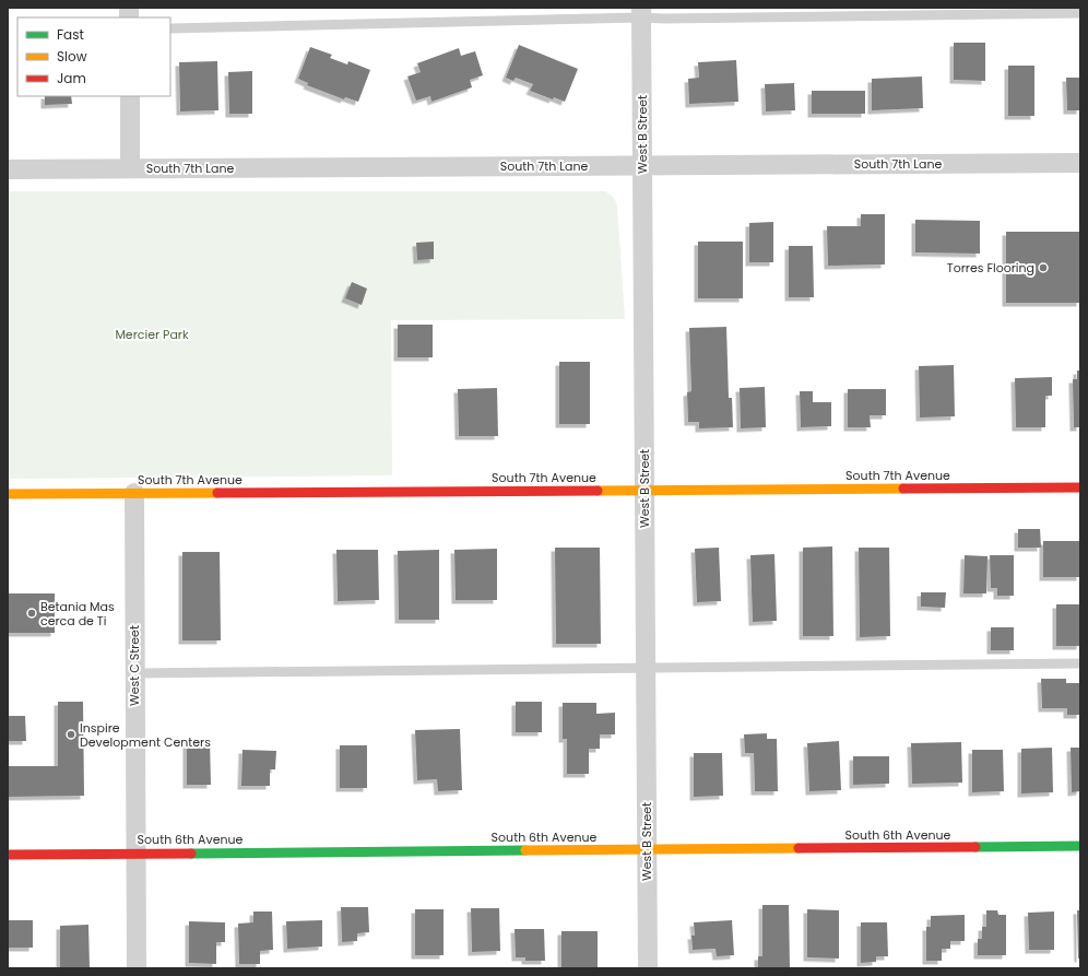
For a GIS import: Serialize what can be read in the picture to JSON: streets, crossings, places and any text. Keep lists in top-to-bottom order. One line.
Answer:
{"streets":{"street":["West B Street","South 7th Lane","South 7th Avenue","West C Street","South 6th Avenue"]},"crossings":[["West B Street","South 7th Lane"],["West B Street","South 7th Avenue"],["West B Street","South 6th Avenue"],["South 7th Avenue","West C Street"],["West C Street","South 6th Avenue"]],"parks":["Mercier Park"],"places":["Torres Flooring","Betania Mas cerca de Ti","Inspire Development Centers"],"legend":["Fast","Slow","Jam"]}
